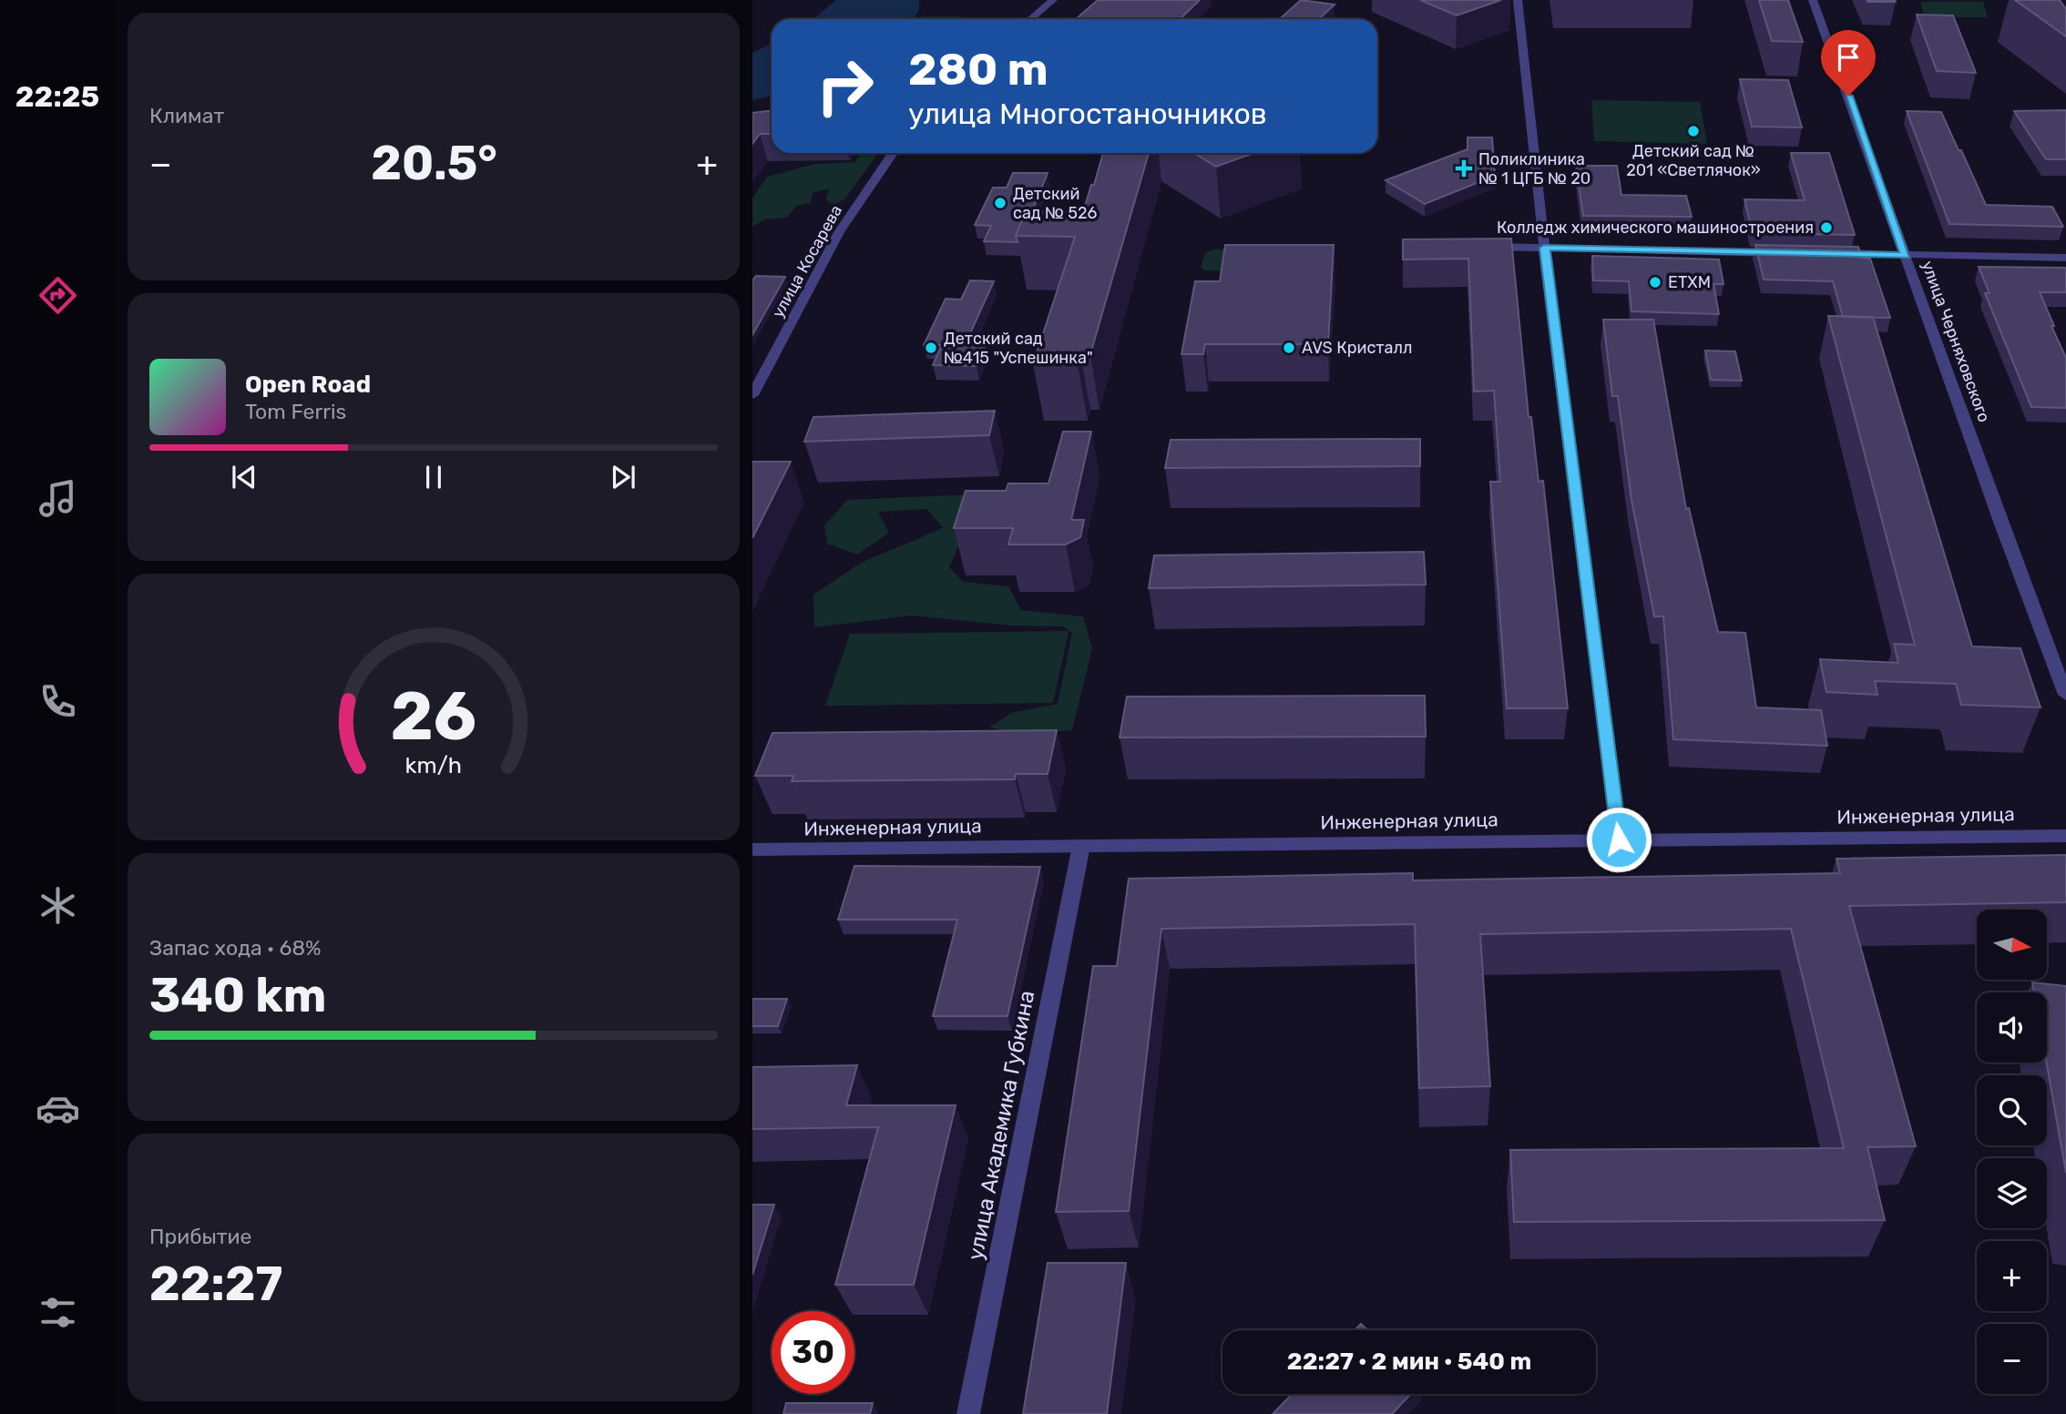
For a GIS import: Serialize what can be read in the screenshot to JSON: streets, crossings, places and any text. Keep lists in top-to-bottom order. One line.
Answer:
{"streets":{"street":["улица Косарева","улица Черняховского","Инженерная улица","улица Академика Губкина"]},"crossings":[["Инженерная улица","улица Академика Губкина"]],"places":{"other":["Детский сад № 201 «Светлячок»","Детcкий сад № 526","Колледж химического машиностроения","ЕТХМ","Детский сад №415 \"Успешинка\"","AVS Кристалл"],"health":["Поликлиника № 1 ЦГБ № 20"]},"north":"right","page":{"tabs":"22:25","tile":["Климат",["Запас хода · 68%","340 km"],["Прибытие","22:27"]],"turn":["280 m","улица Многостаночников"],"heat":["−","20.5°","+"],"song":["Open Road","Tom Ferris"],"map_buttons":["+","−"],"limit":"30","trip":"22:27 · 2 мин · 540 m","gauge":["26","km/h"]}}
